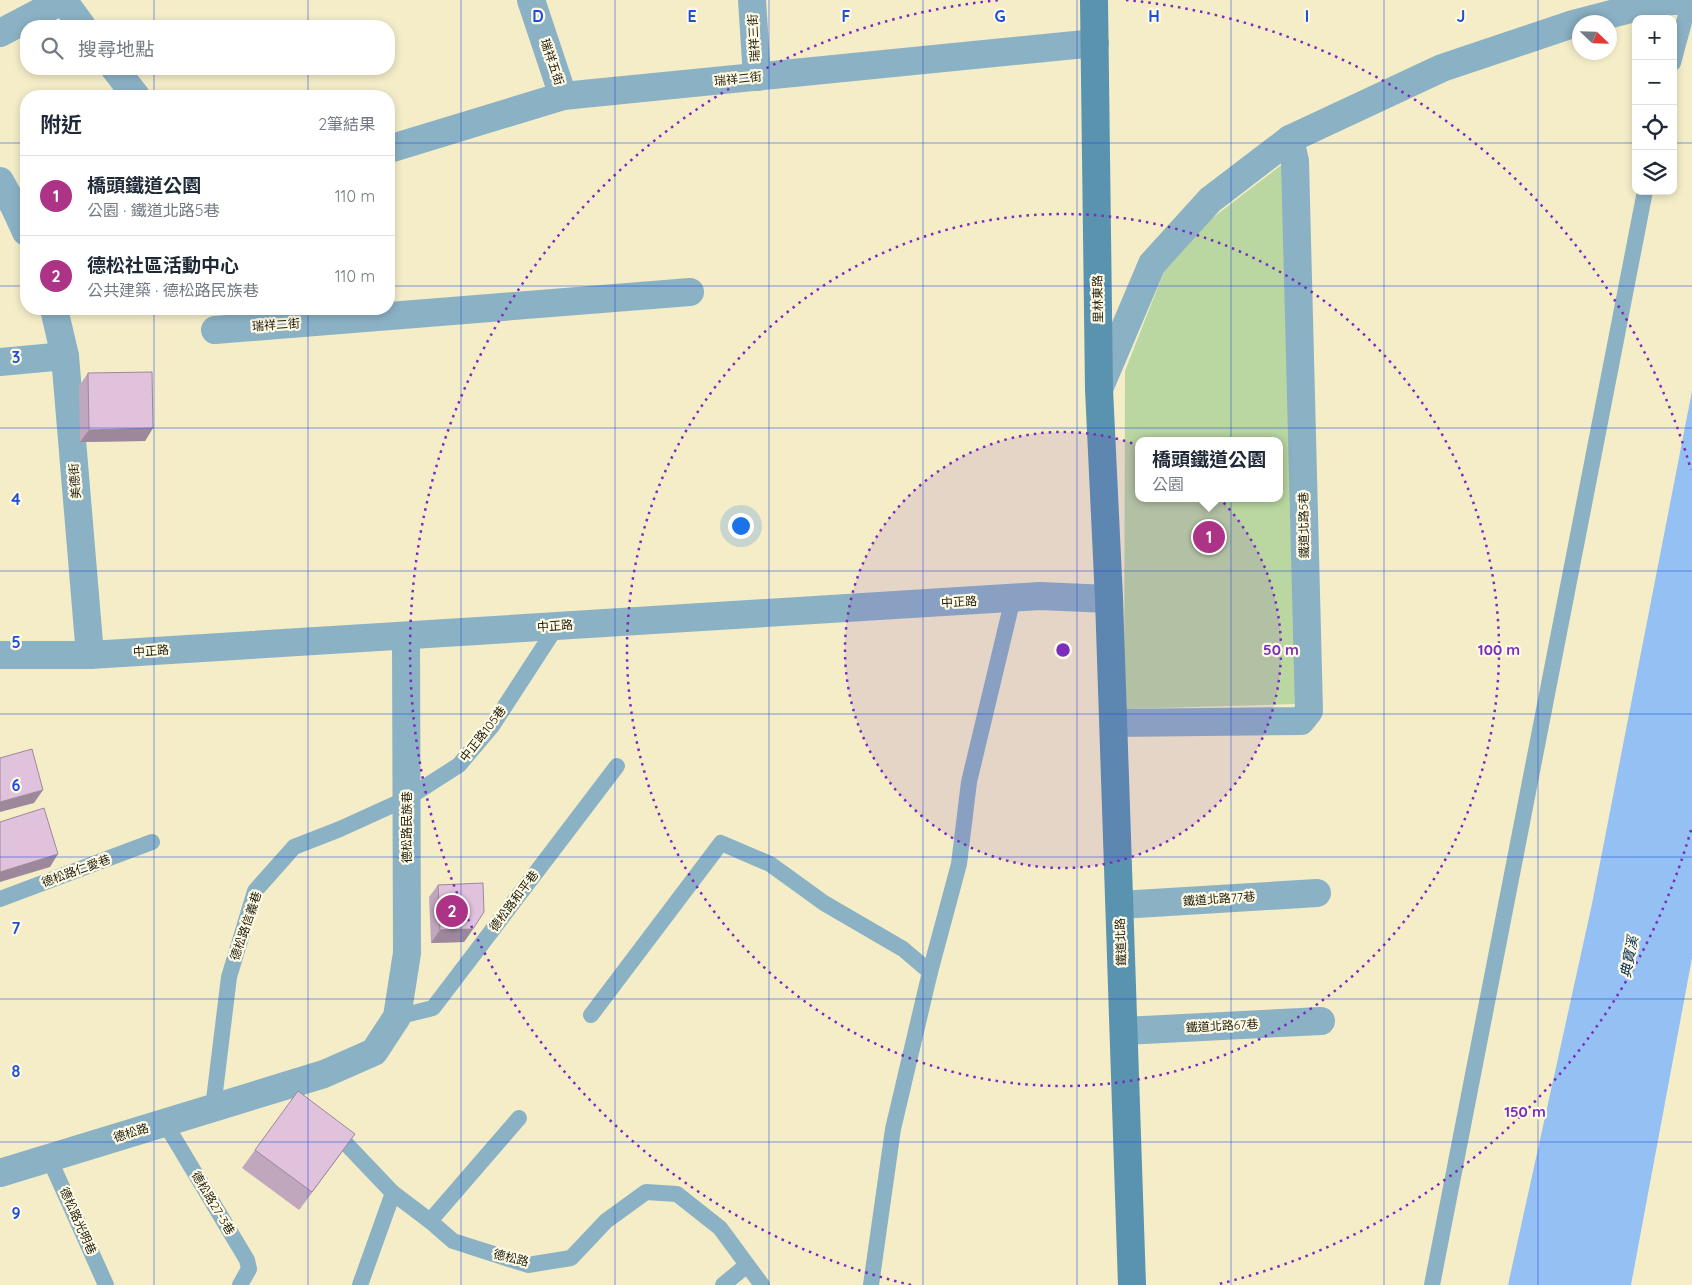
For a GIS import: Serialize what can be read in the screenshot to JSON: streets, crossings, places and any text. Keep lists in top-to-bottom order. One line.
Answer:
{"streets":{"street":["瑞祥三街","瑞祥五街","瑞祥二街","里林東路","美德街","鐵道北路5巷","中正路","德松路民族巷","鐵道北路77巷","鐵道北路","鐵道北路67巷","德松路"],"lane":["中正路105巷","德松路仁愛巷","德松路和平巷","德松路信義巷","德松路27-3巷","德松路光明巷"]},"crossings":[["瑞祥三街","瑞祥二街"],["瑞祥五街","瑞祥二街"],["瑞祥二街","里林東路"],["里林東路","中正路"],["里林東路","鐵道北路"],["美德街","中正路"],["鐵道北路5巷","鐵道北路"],["中正路","中正路105巷"],["中正路","德松路民族巷"],["中正路","鐵道北路"],["中正路105巷","德松路民族巷"],["中正路105巷","德松路信義巷"],["德松路民族巷","德松路和平巷"],["德松路民族巷","德松路信義巷"],["德松路民族巷","德松路"],["鐵道北路77巷","鐵道北路"],["德松路和平巷","德松路"],["德松路信義巷","德松路"],["鐵道北路","鐵道北路67巷"],["德松路","德松路27-3巷"],["德松路","德松路光明巷"]],"water":["典寶溪"],"north":"bottom right","page":{"map_buttons":["+","−"],"search":"搜尋地點","heading":["附近","2筆結果"],"list":[{"mark":"1","name":"橋頭鐵道公園","note":"公園 · 鐵道北路5巷","value":"110 m"},{"mark":"2","name":"德松社區活動中心","note":"公共建築 · 德松路民族巷","value":"110 m"}],"popup":["橋頭鐵道公園","公園"],"pins":["1","2"]},"grid":{"columns":["D","E","F","G","H","I","J"],"rows":["3","4","5","6","7","8","9"]},"rings":["50 m","100 m","150 m"]}
